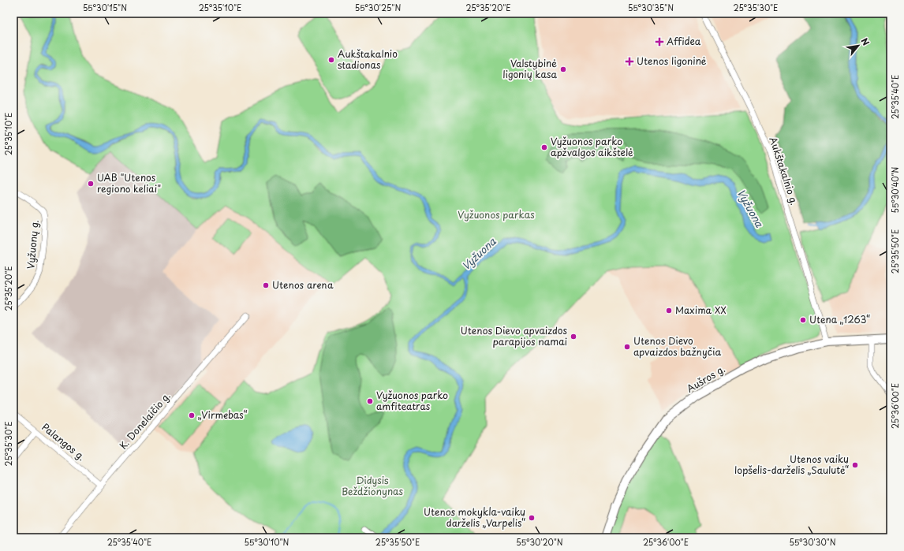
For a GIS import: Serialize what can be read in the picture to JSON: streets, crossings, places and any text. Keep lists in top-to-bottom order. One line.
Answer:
{"streets":{"street":["Aukštakalnio g.","Vyžuonų g.","Aušros g.","K. Donelaičio g.","Palangos g."]},"crossings":[["Aukštakalnio g.","Aušros g."],["K. Donelaičio g.","Palangos g."]],"water":["Vyžuona"],"parks":["Vyžuonos parkas","Didysis Beždžionynas"],"places":{"health":["Affidea","Utenos ligoninė"],"other":["Aukštakalnio stadionas","Valstybinė ligonių kasa","Vyžuonos parko apžvalgos aikštelė","UAB \"Utenos regiono keliai\"","Utenos arena","Maxima XX","Utena „1263“","Utenos Dievo apvaizdos parapijos namai","Utenos Dievo apvaizdos bažnyčia","Vyžuonos parko amfiteatras","„Virmebas“","Utenos vaikų lopšelis-darželis „Saulutė“","Utenos mokykla-vaikų darželis „Varpelis“"]},"north":"top right","coordinates":["55°30'15\"N","25°35'10\"E","55°30'25\"N","25°35'20\"E","55°30'35\"N","25°35'30\"E","25°35'40\"E","55°30'40\"N","25°35'50\"E","25°36'00\"E","55°30'10\"N","55°30'20\"N","55°30'30\"N"]}
